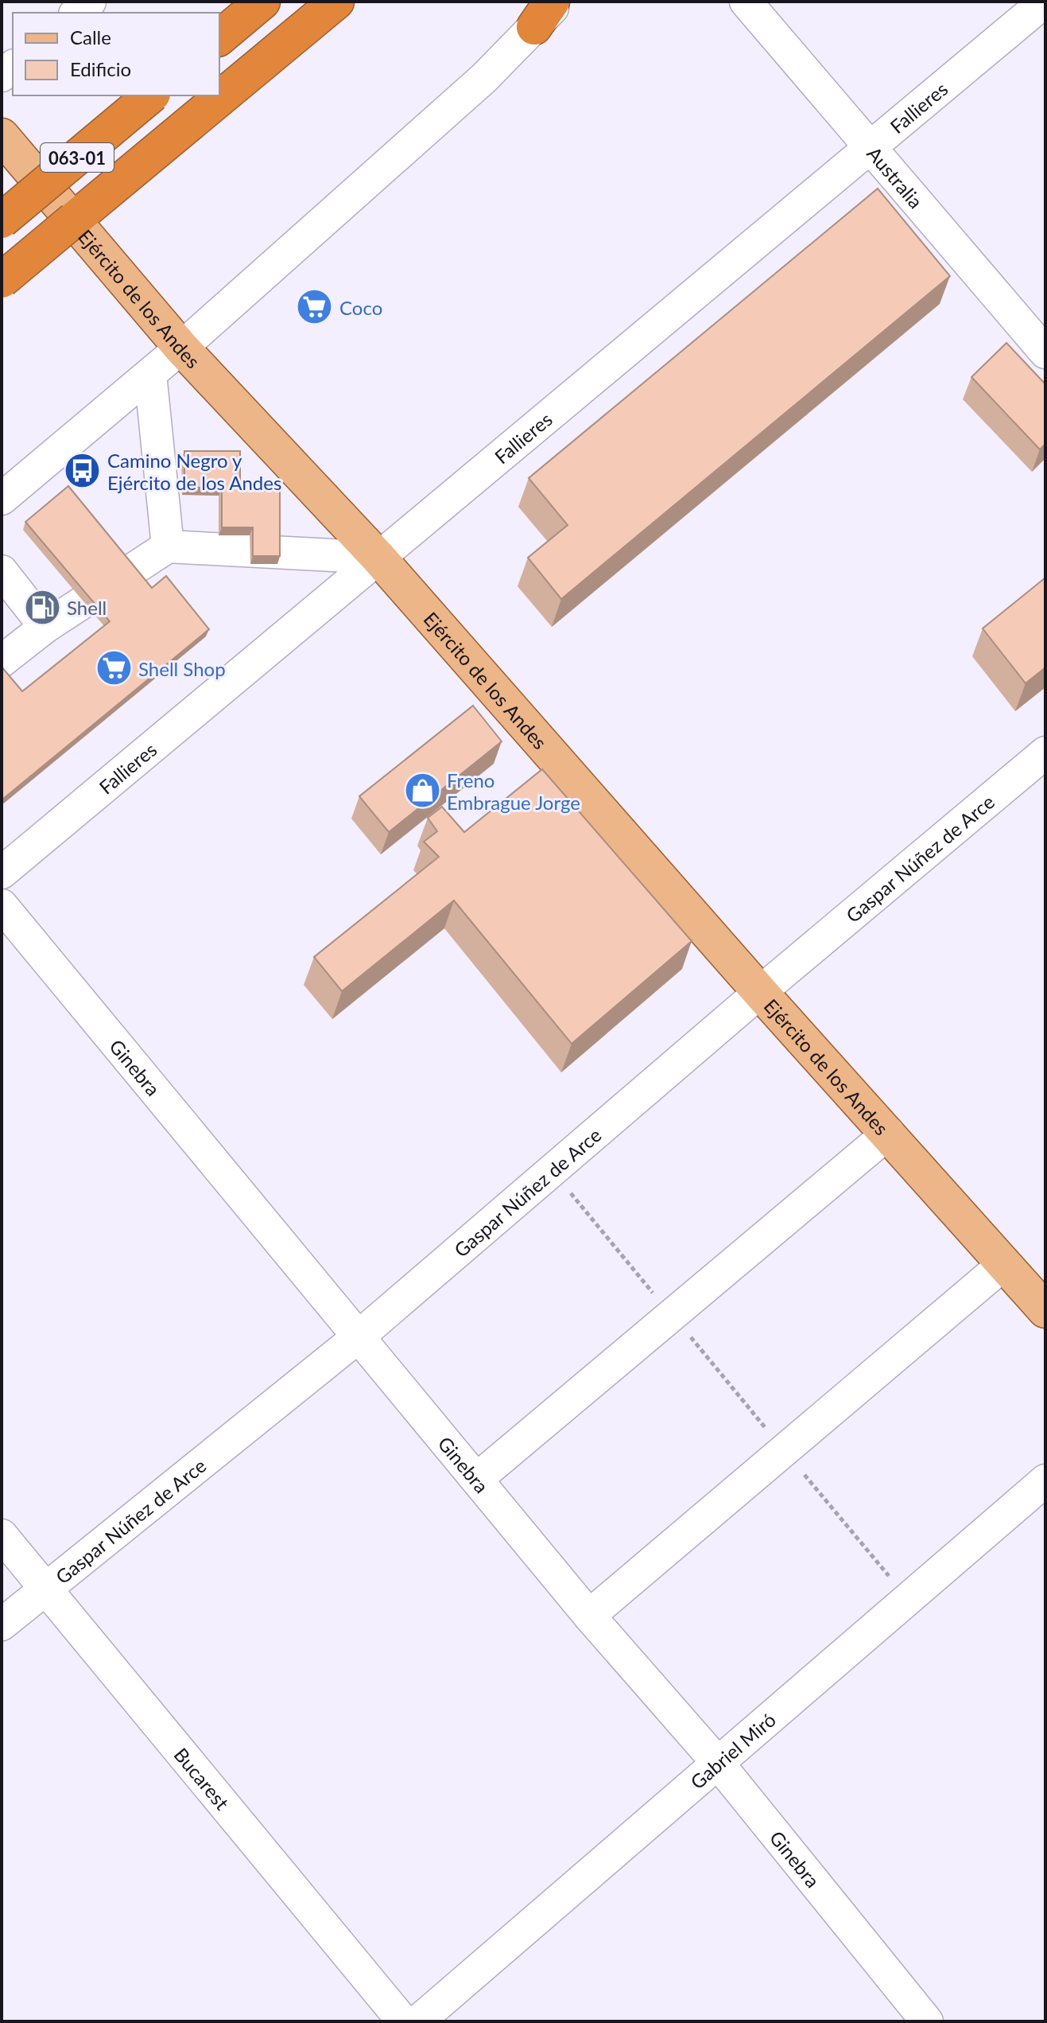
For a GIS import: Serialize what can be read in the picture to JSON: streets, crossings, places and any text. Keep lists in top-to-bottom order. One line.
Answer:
{"streets":{"highway":["063-01"],"main road":["Ejército de los Andes"],"street":["Fallieres","Australia","Gaspar Núñez de Arce","Ginebra","Gabriel Miró","Bucarest"]},"crossings":[["Fallieres","Australia"],["Fallieres","Ejército de los Andes"],["Ejército de los Andes","Gaspar Núñez de Arce"],["Gaspar Núñez de Arce","Ginebra"],["Gaspar Núñez de Arce","Bucarest"],["Ginebra","Gabriel Miró"]],"places":{"supermarket":["Coco","Shell Shop"],"bus stop":["Camino Negro y Ejército de los Andes"],"fuel station":["Shell"],"shop":["Freno Embrague Jorge"]},"legend":["Calle","Edificio"]}
